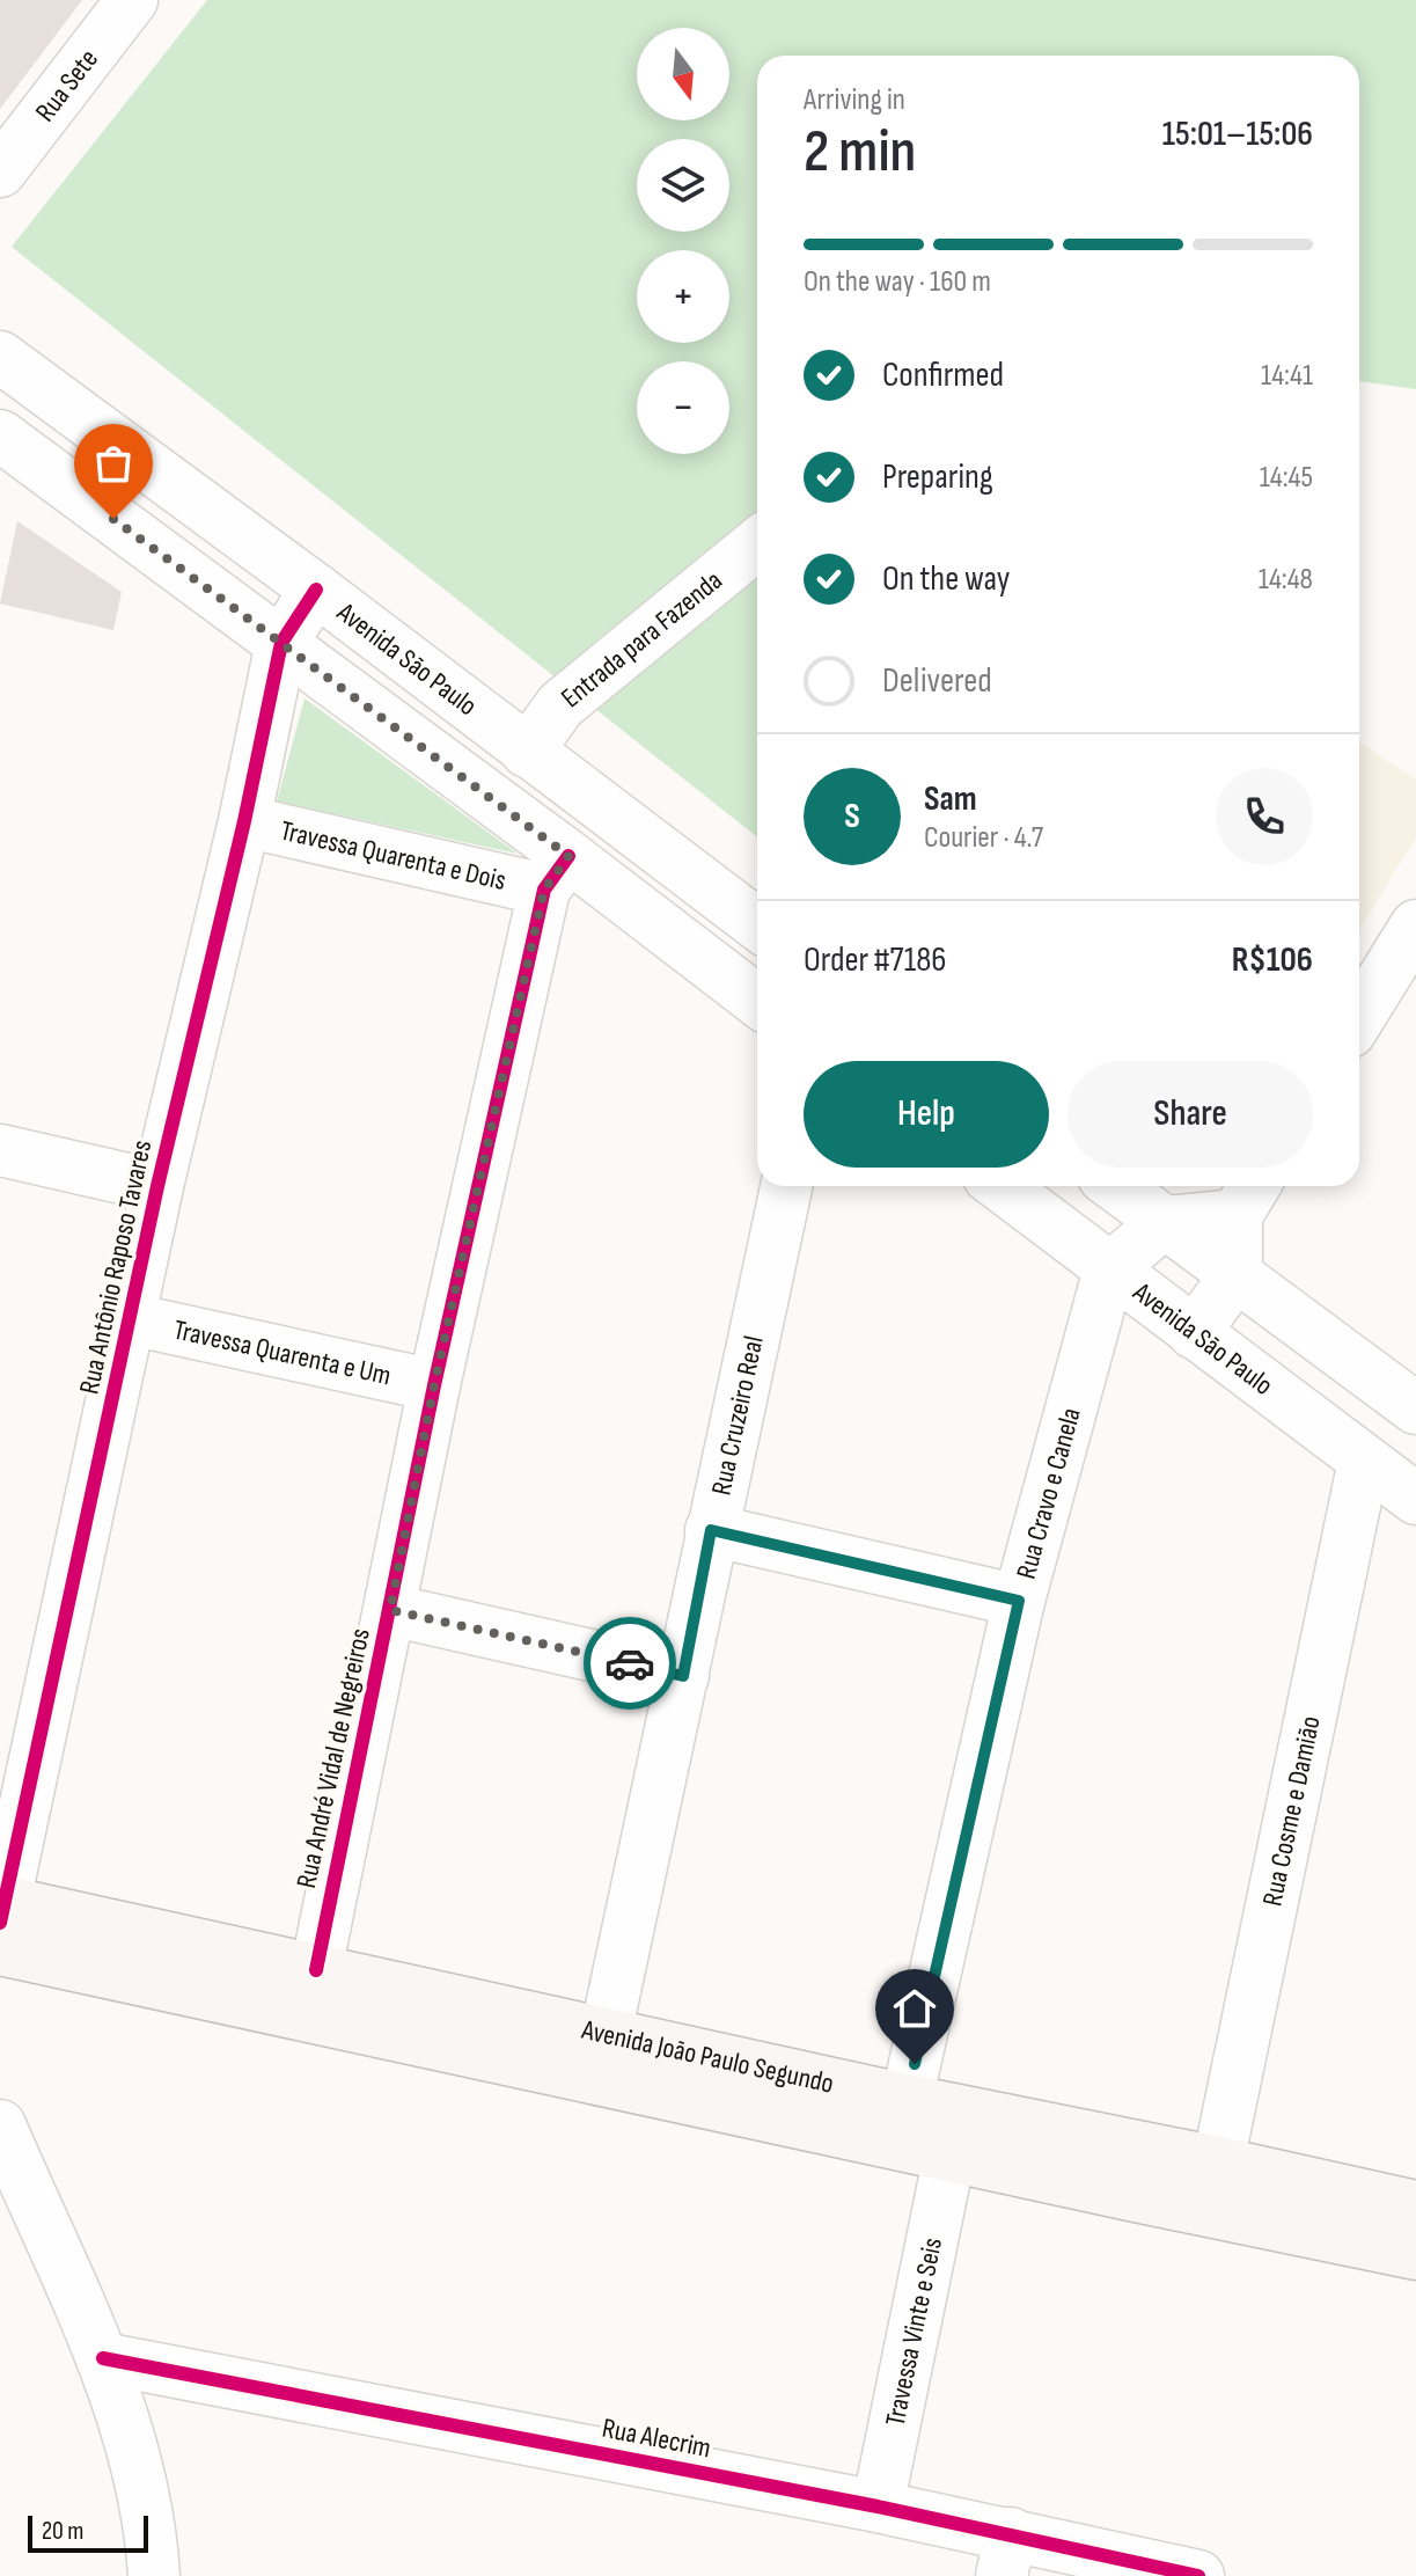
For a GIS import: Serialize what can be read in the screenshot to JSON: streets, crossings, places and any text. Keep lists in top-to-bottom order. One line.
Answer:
{"streets":{"main road":["Avenida João Paulo Segundo"],"street":["Rua Sete","Entrada para Fazenda","Avenida São Paulo","Travessa Quarenta e Dois","Rua Antônio Raposo Tavares","Travessa Quarenta e Um","Rua Cruzeiro Real","Rua Cravo e Canela","Rua André Vidal de Negreiros","Rua Cosme e Damião","Travessa Vinte e Seis","Rua Alecrim"]},"crossings":[["Entrada para Fazenda","Avenida São Paulo"],["Avenida São Paulo","Rua Cravo e Canela"],["Avenida São Paulo","Rua Cosme e Damião"],["Travessa Quarenta e Dois","Rua Antônio Raposo Tavares"],["Travessa Quarenta e Dois","Rua André Vidal de Negreiros"],["Rua Antônio Raposo Tavares","Travessa Quarenta e Um"],["Rua Antônio Raposo Tavares","Avenida João Paulo Segundo"],["Travessa Quarenta e Um","Rua André Vidal de Negreiros"],["Rua Cruzeiro Real","Avenida João Paulo Segundo"],["Rua Cravo e Canela","Avenida João Paulo Segundo"],["Rua André Vidal de Negreiros","Avenida João Paulo Segundo"],["Rua Cosme e Damião","Avenida João Paulo Segundo"],["Avenida João Paulo Segundo","Travessa Vinte e Seis"],["Travessa Vinte e Seis","Rua Alecrim"]],"scale_bar":"20 m","north":"bottom","page":{"map_buttons":["+","−"],"heading":["2 min","Arriving in","15:01–15:06"],"panel":["Sam","Courier · 4.7","Order #7186","R$106"],"bar":"On the way · 160 m","list":[["Confirmed","14:41"],["Preparing","14:45"],["On the way","14:48"],"Delivered"],"round":"S","buttons":["Help","Share"],"scale":"20 m"}}
